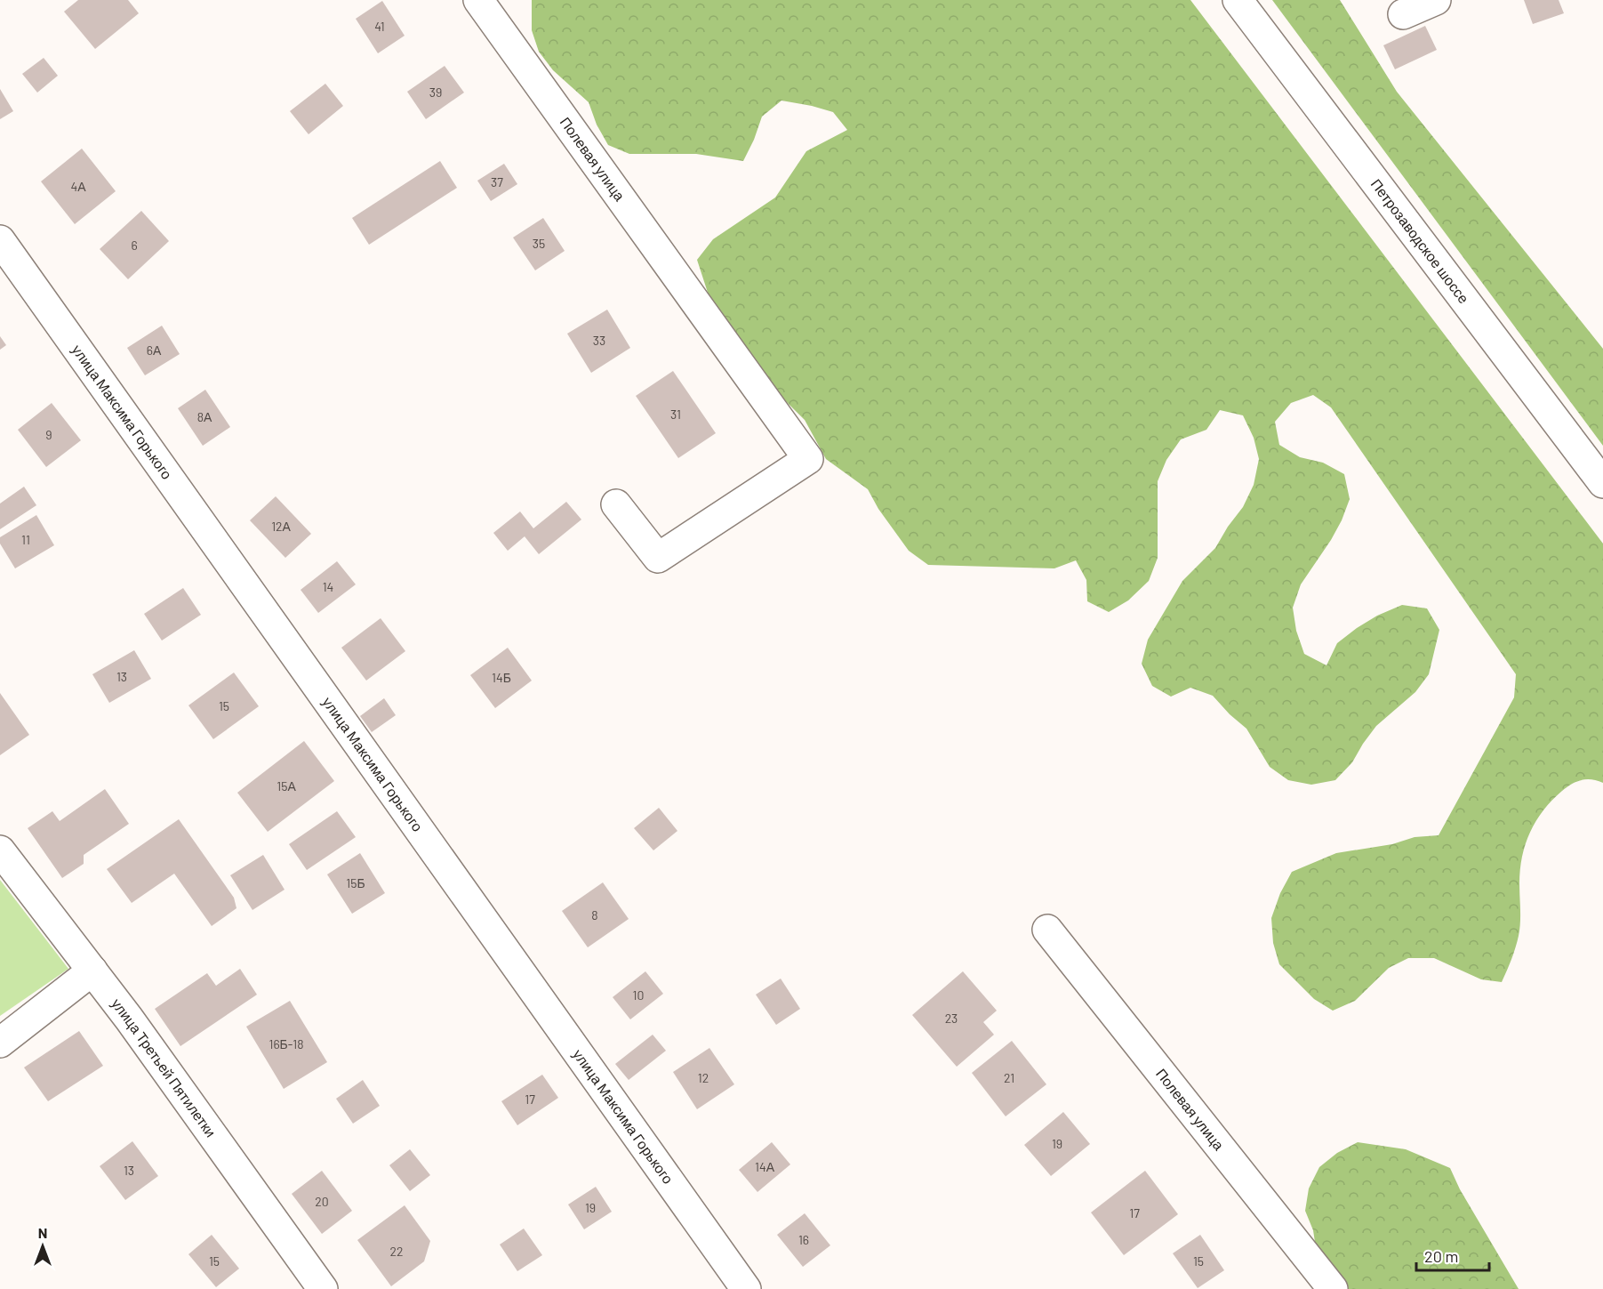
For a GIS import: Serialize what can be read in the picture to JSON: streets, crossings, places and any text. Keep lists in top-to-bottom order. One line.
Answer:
{"streets":{"street":["Полевая улица","Петрозаводское шоссе","улица Максима Горького","улица Третьей Пятилетки"]},"house_numbers":["41","39","37","4А","35","6","33","6А","31","8А","9","12А","11","14","13","14Б","15","15А","15Б","8","10","23","16Б-18","12","21","17","19","14А","13","20","19","17","16","22","15","15"],"scale_bar":"20 m","north":"top"}
